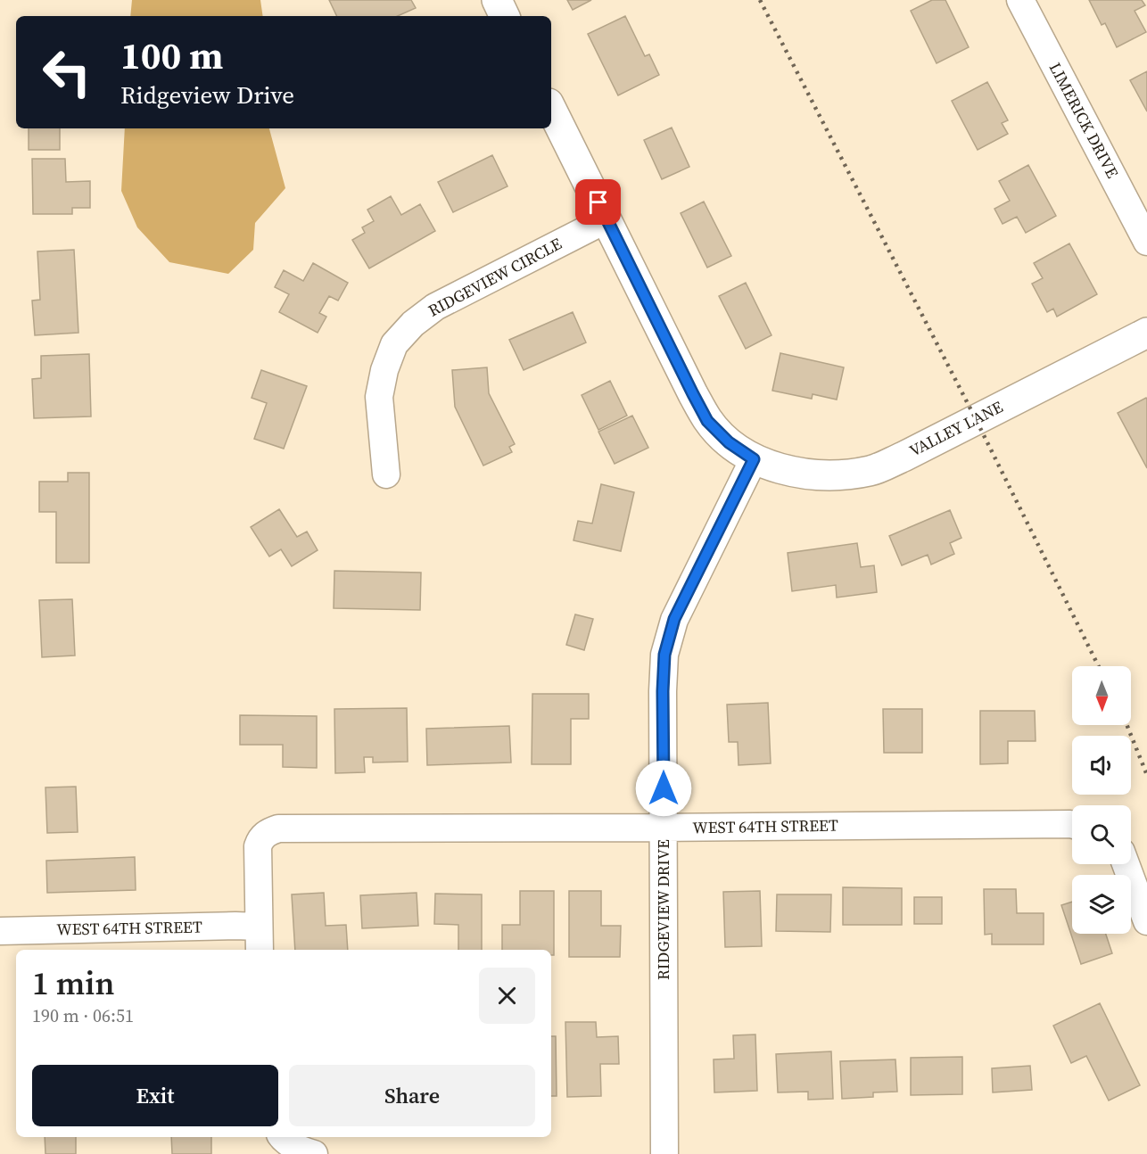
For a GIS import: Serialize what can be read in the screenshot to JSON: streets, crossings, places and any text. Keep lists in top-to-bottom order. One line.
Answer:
{"streets":{"street":["LIMERICK DRIVE","RIDGEVIEW CIRCLE","VALLEY LANE","WEST 64TH STREET","RIDGEVIEW DRIVE"]},"crossings":[["VALLEY LANE","RIDGEVIEW DRIVE"],["WEST 64TH STREET","RIDGEVIEW DRIVE"]],"north":"bottom","page":{"turn":["100 m","Ridgeview Drive"],"heading":["1 min","190 m · 06:51"],"buttons":["Exit","Share"]}}
